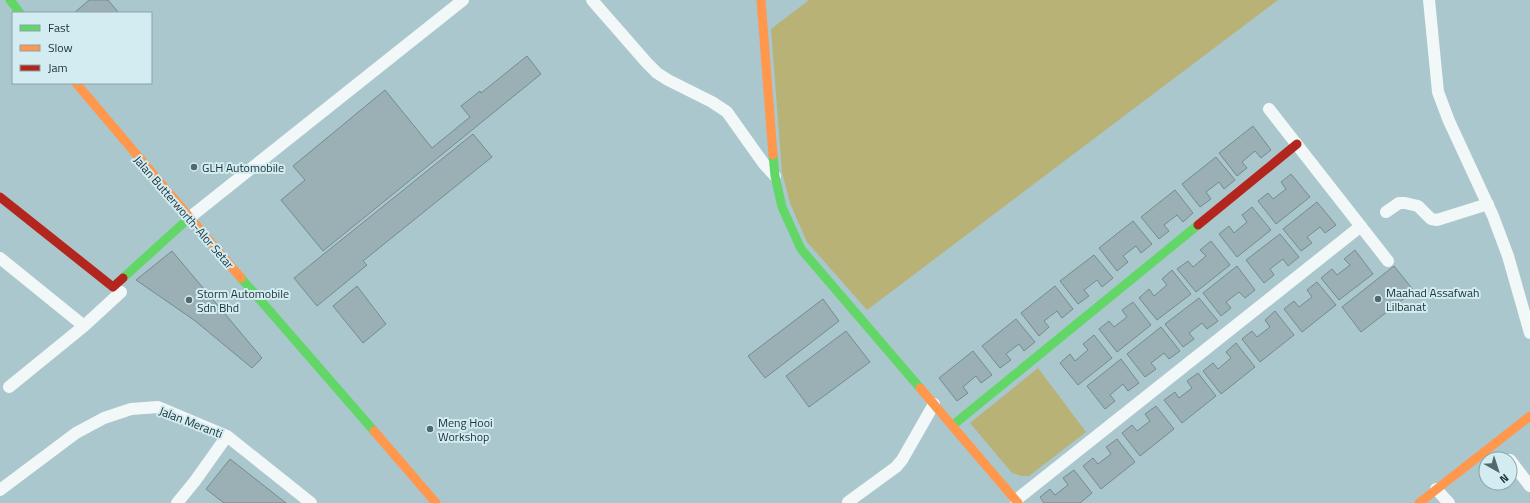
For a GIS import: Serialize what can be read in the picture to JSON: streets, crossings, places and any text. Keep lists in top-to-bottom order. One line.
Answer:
{"streets":{"street":["Jalan Butterworth-Alor Setar","Jalan Meranti"]},"places":["GLH Automobile","Maahad Assafwah Lilbanat","Storm Automobile Sdn Bhd","Meng Hooi Workshop"],"legend":["Fast","Slow","Jam"],"north":"bottom right"}
